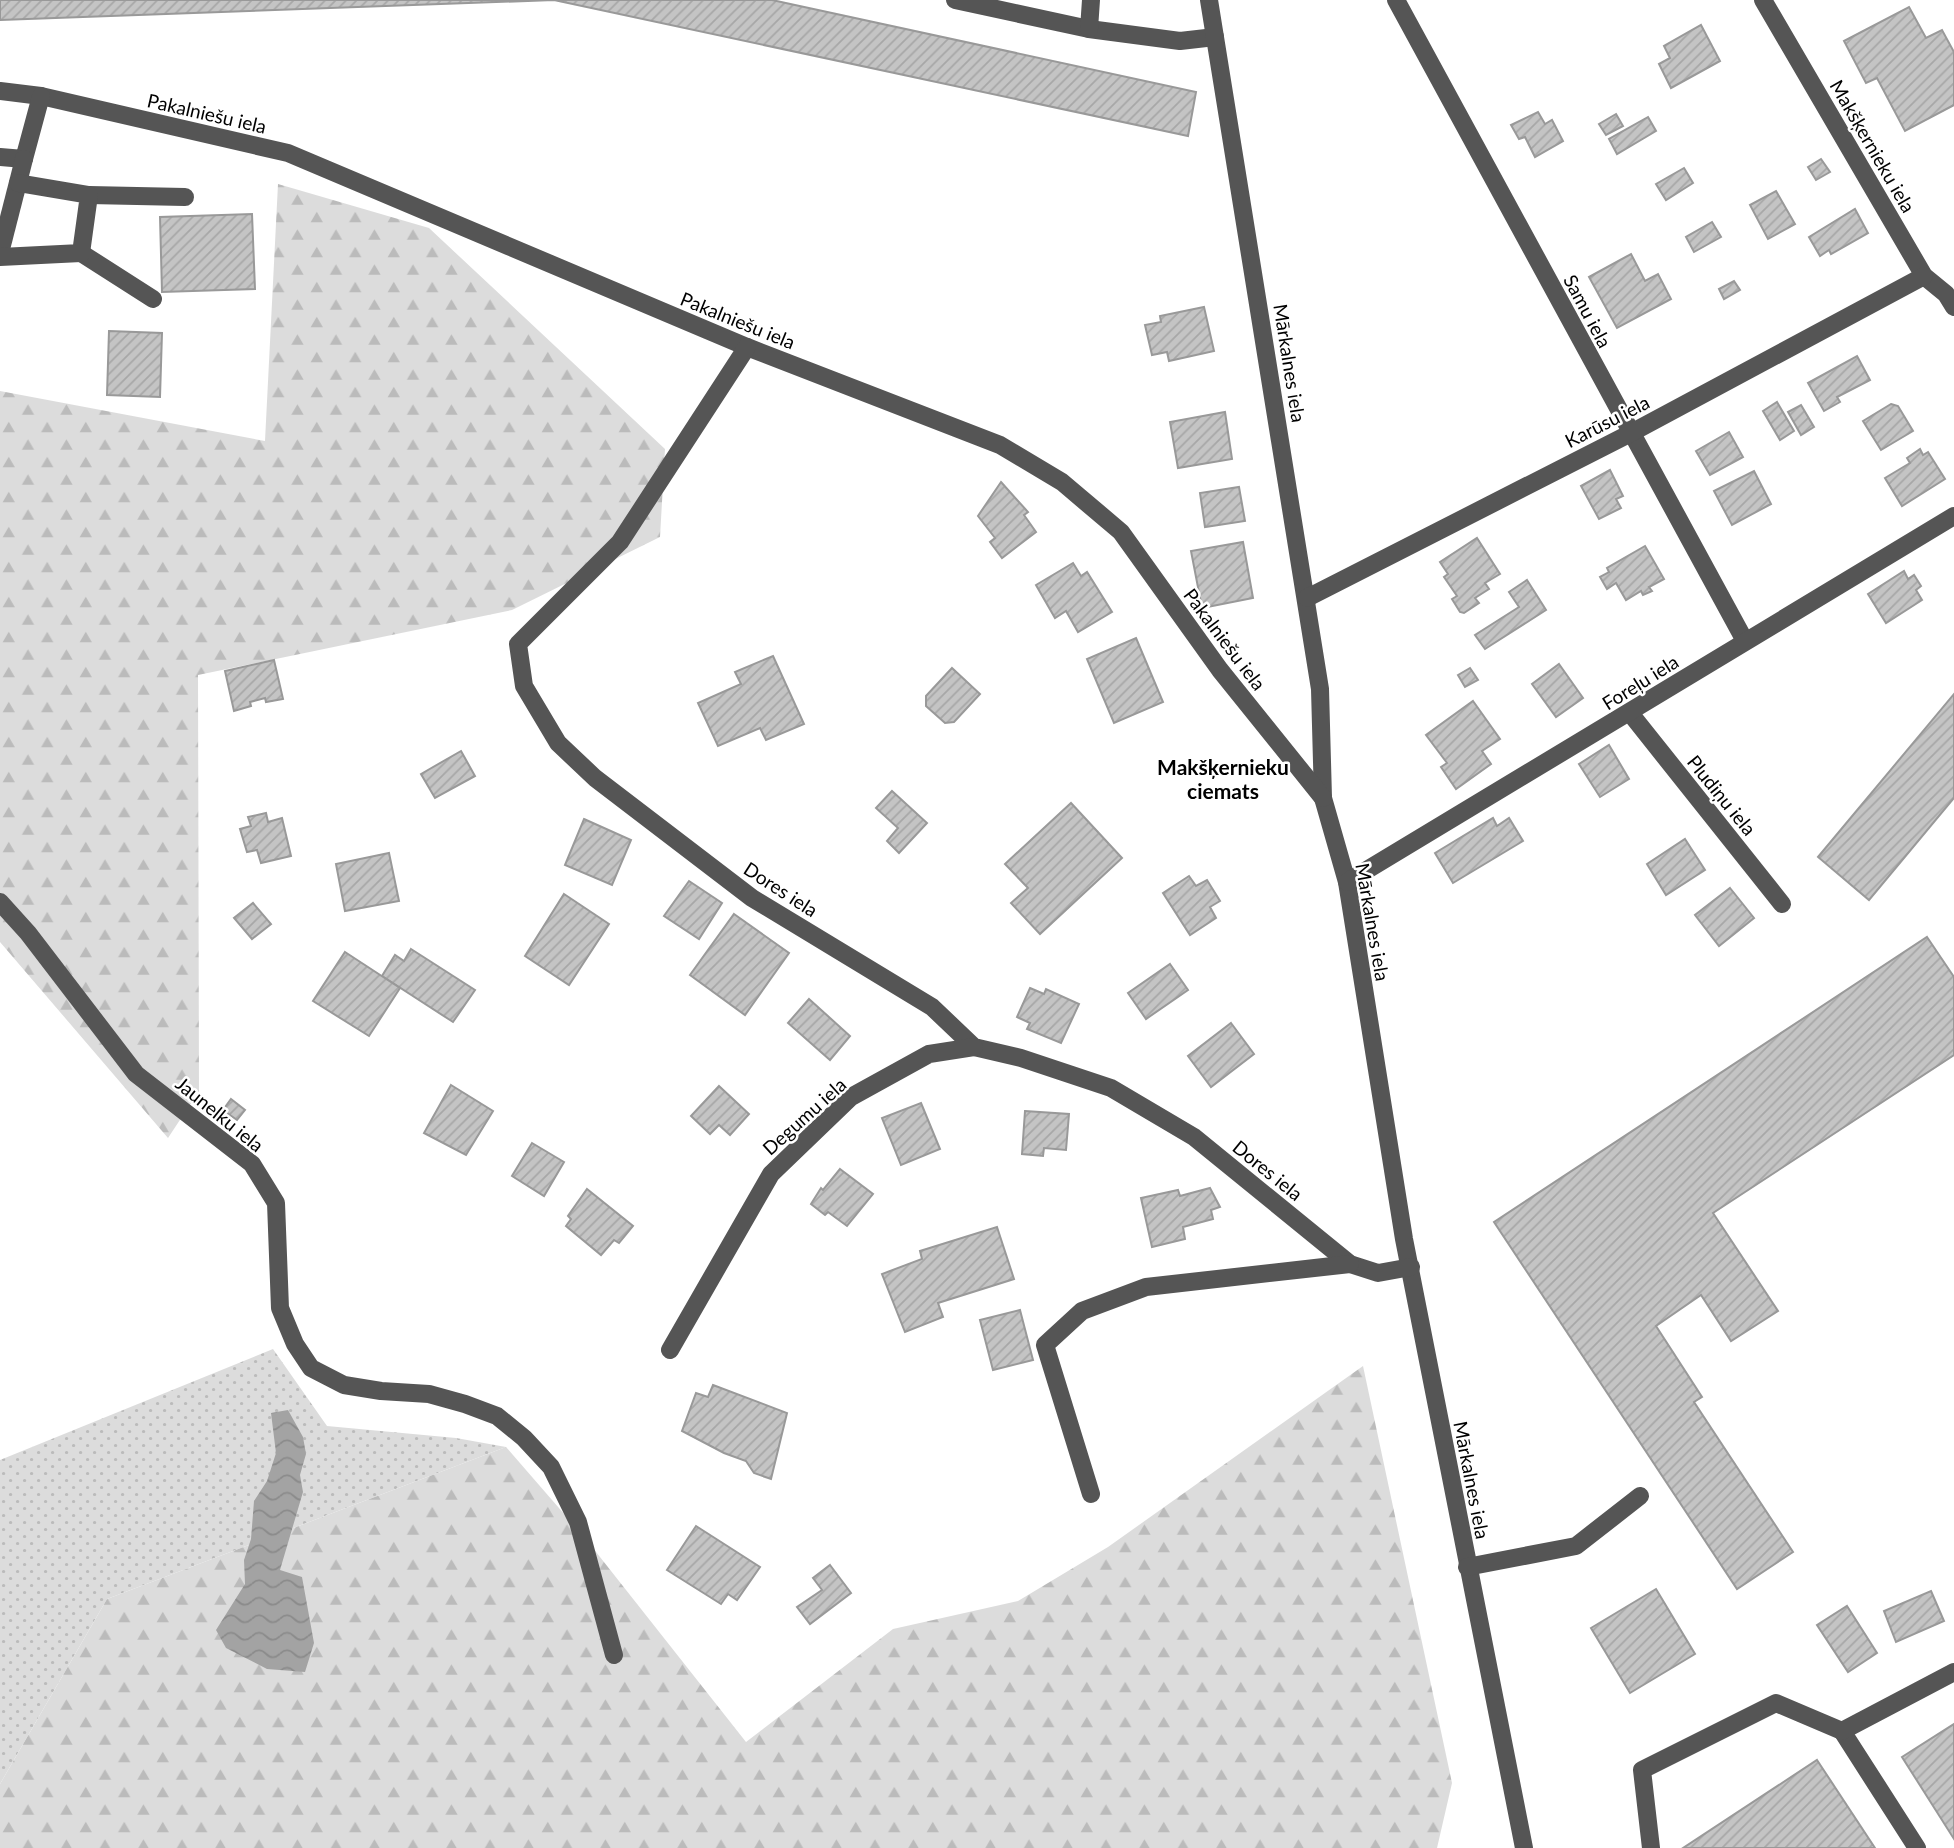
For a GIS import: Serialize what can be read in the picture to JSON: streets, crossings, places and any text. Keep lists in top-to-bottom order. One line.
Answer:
{"streets":{"street":["Pakalniešu iela","Makšķernieku iela","Samu iela","Mārkalnes iela","Karūsu iela","Foreļu iela","Pludiņu iela","Dores iela","Jaunelku iela","Degumu iela"]},"crossings":[["Pakalniešu iela","Mārkalnes iela"],["Pakalniešu iela","Dores iela"],["Makšķernieku iela","Karūsu iela"],["Samu iela","Karūsu iela"],["Samu iela","Foreļu iela"],["Mārkalnes iela","Karūsu iela"],["Mārkalnes iela","Foreļu iela"],["Mārkalnes iela","Dores iela"],["Foreļu iela","Pludiņu iela"],["Dores iela","Degumu iela"]],"districts":["Makšķernieku ciemats"]}
